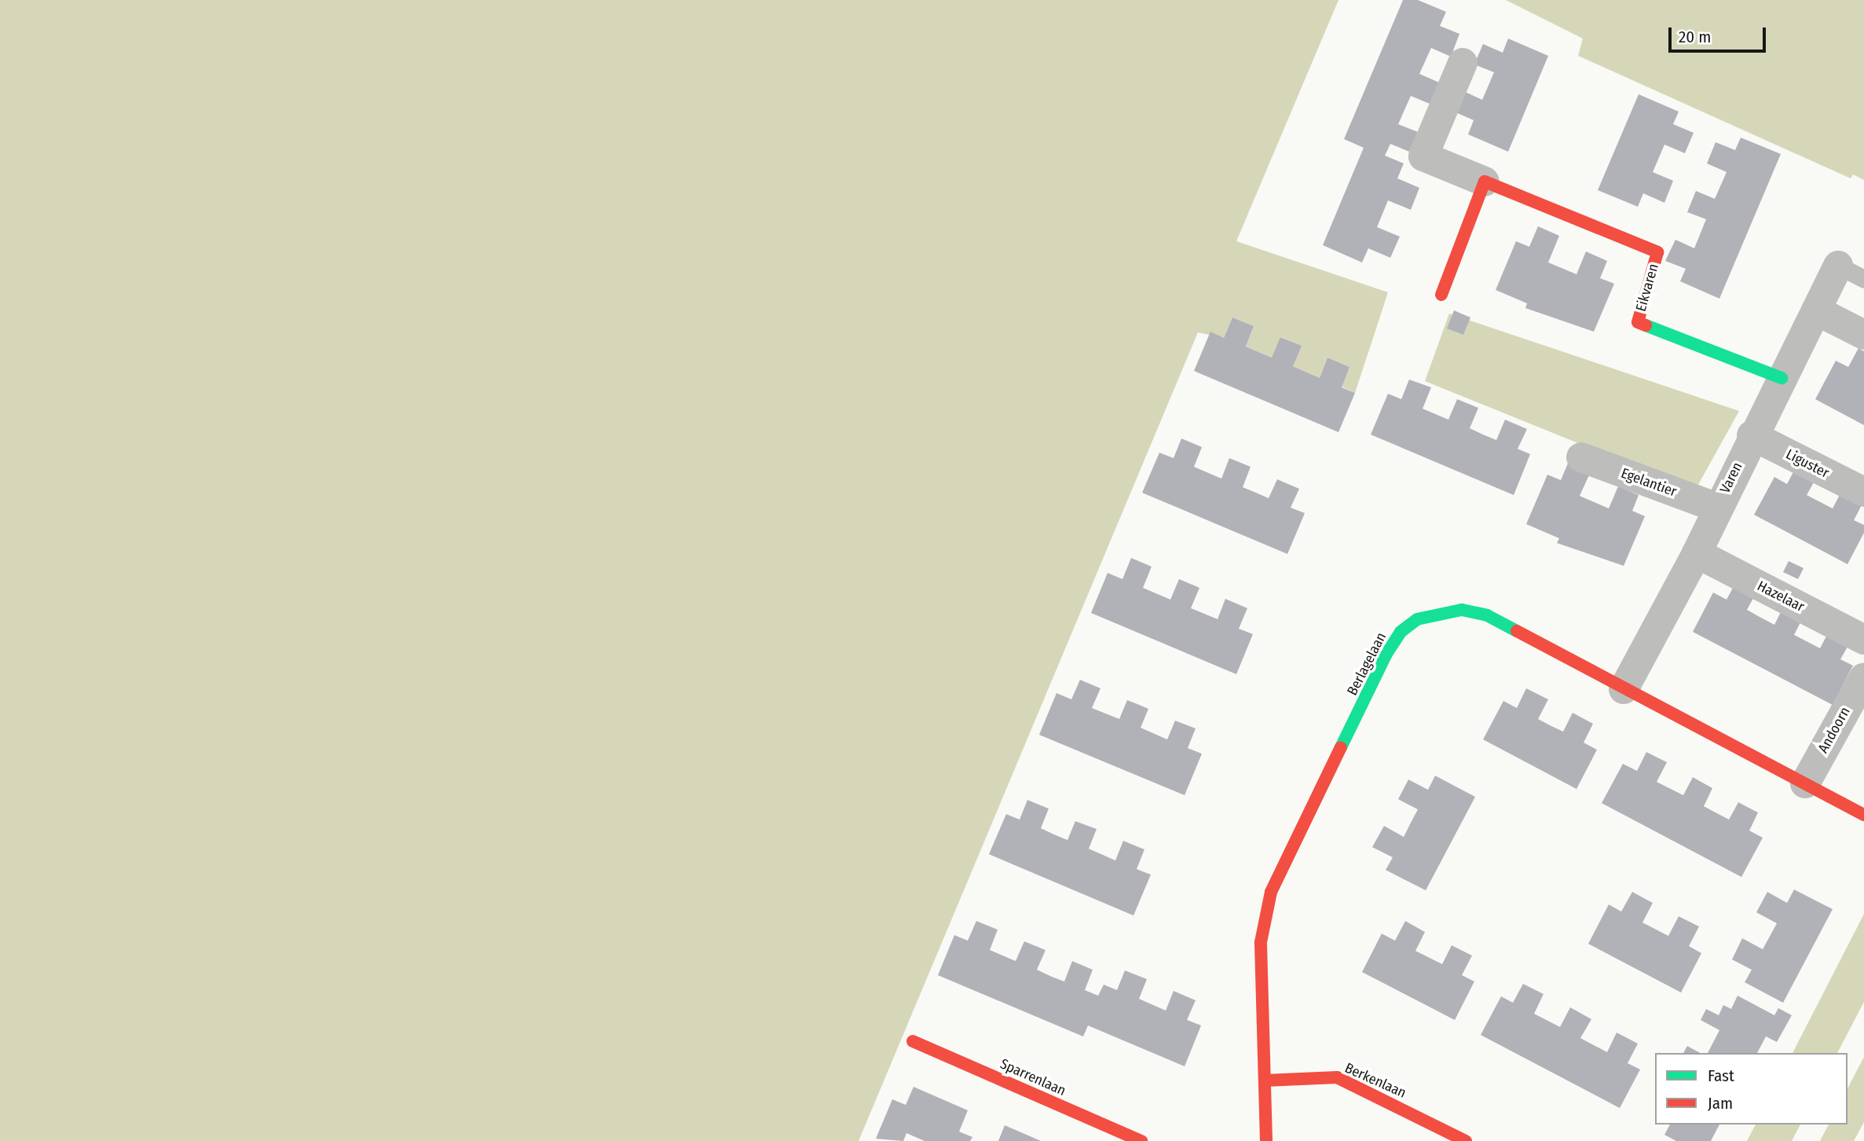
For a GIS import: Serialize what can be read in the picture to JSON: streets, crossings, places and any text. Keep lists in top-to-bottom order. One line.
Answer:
{"streets":{"street":["Eikvaren","Liguster","Varen","Egelantier","Hazelaar","Berlagelaan","Andoorn","Sparrenlaan","Berkenlaan"]},"crossings":[["Eikvaren","Varen"],["Liguster","Varen"],["Varen","Egelantier"],["Varen","Hazelaar"],["Varen","Berlagelaan"],["Berlagelaan","Andoorn"],["Berlagelaan","Berkenlaan"]],"legend":["Fast","Jam"],"scale_bar":"20 m"}
